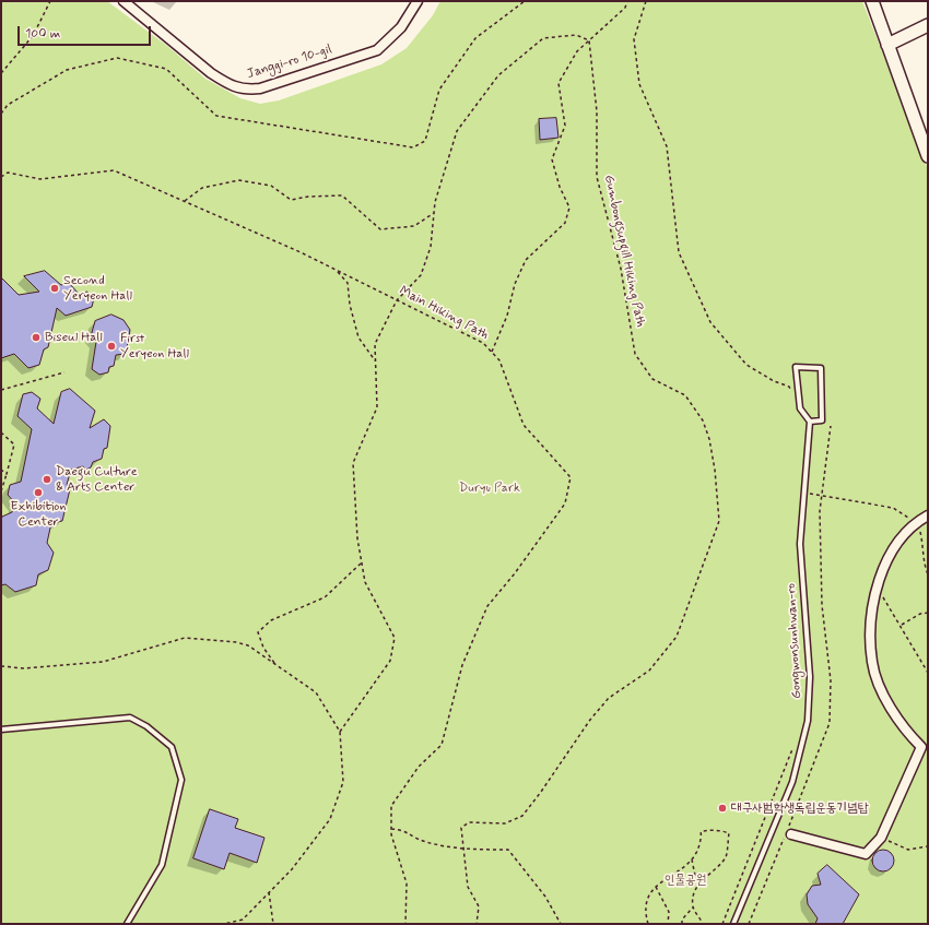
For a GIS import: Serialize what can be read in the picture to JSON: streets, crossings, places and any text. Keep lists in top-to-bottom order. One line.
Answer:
{"streets":{"street":["Janggi-ro 10-gil"],"lane":["Gongwonsunhwan-ro"],"path":["Gumbongsupgill Hiking Path","Main Hiking Path"]},"parks":["Duryu Park","인물공원"],"places":["Second Yeryeon Hall","Biseul Hall","First Yeryeon Hall","Daegu Culture & Arts Center","Exhibition Center","대구사범학생독립운동기념탑"],"scale_bar":"100 m"}
